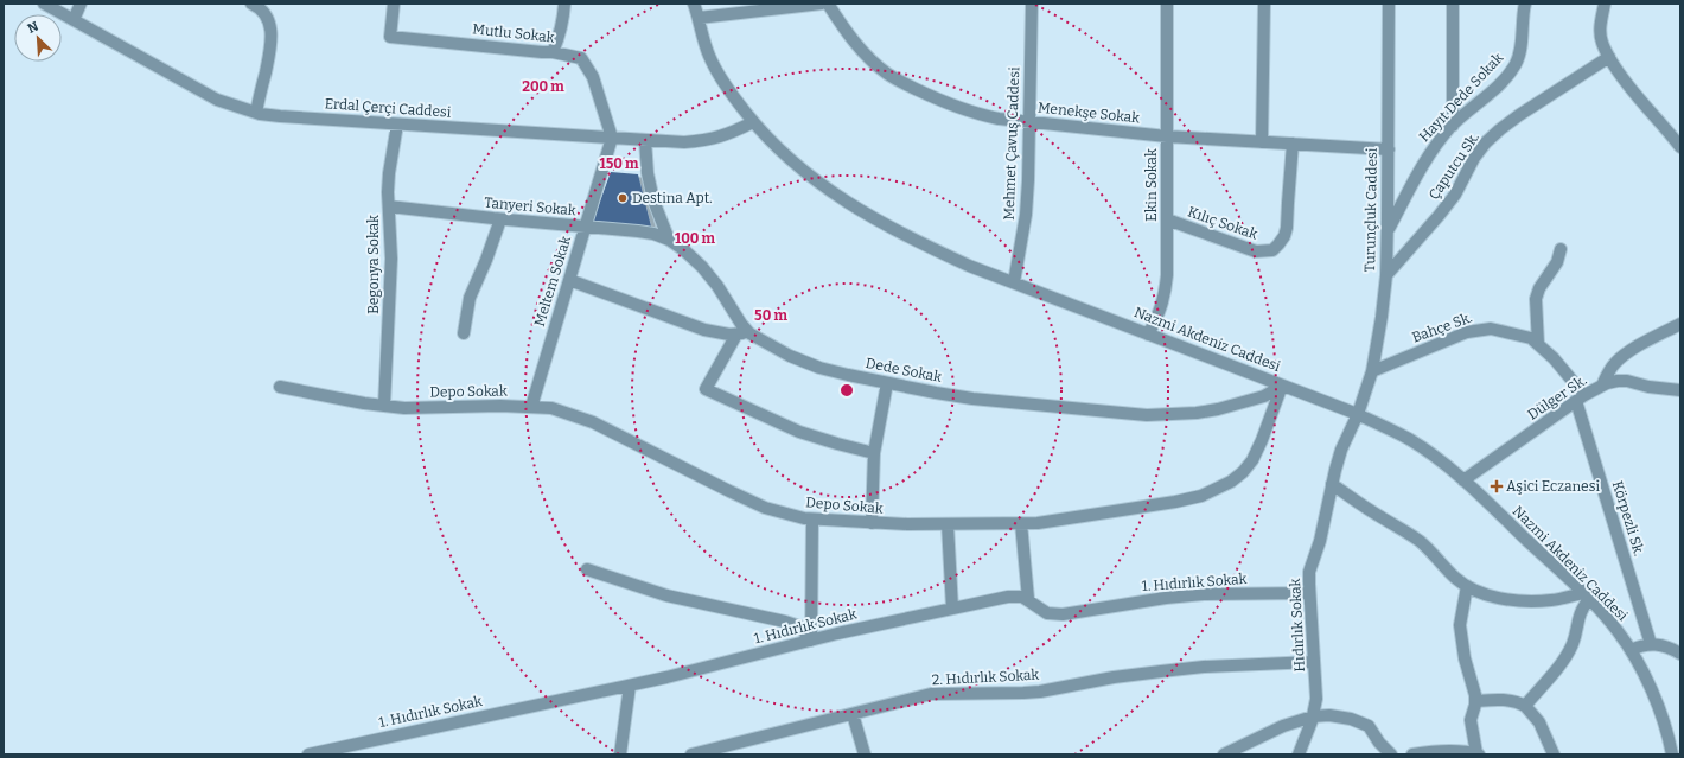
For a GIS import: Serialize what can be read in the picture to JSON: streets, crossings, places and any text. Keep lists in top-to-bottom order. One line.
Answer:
{"streets":{"street":["Mutlu Sokak","Hayıt Dede Sokak","Erdal Çerçi Caddesi","Menekşe Sokak","Mehmet Çavuş Caddesi","Çaputcu Sk.","Ekin Sokak","Tanyeri Sokak","Turunçluk Caddesi","Kılıç Sokak","Begonya Sokak","Meltem Sokak","Bahçe Sk.","Nazmi Akdeniz Caddesi","Dede Sokak","Depo Sokak","Dülger Sk.","Körpezli Sk.","1. Hıdırlık Sokak","Hıdırlık Sokak","2. Hıdırlık Sokak"]},"crossings":[["Mutlu Sokak","Erdal Çerçi Caddesi"],["Mutlu Sokak","Meltem Sokak"],["Hayıt Dede Sokak","Turunçluk Caddesi"],["Erdal Çerçi Caddesi","Begonya Sokak"],["Erdal Çerçi Caddesi","Meltem Sokak"],["Erdal Çerçi Caddesi","Nazmi Akdeniz Caddesi"],["Erdal Çerçi Caddesi","Dede Sokak"],["Menekşe Sokak","Mehmet Çavuş Caddesi"],["Menekşe Sokak","Ekin Sokak"],["Menekşe Sokak","Turunçluk Caddesi"],["Menekşe Sokak","Kılıç Sokak"],["Mehmet Çavuş Caddesi","Nazmi Akdeniz Caddesi"],["Çaputcu Sk.","Turunçluk Caddesi"],["Ekin Sokak","Kılıç Sokak"],["Ekin Sokak","Nazmi Akdeniz Caddesi"],["Tanyeri Sokak","Begonya Sokak"],["Tanyeri Sokak","Meltem Sokak"],["Tanyeri Sokak","Dede Sokak"],["Turunçluk Caddesi","Bahçe Sk."],["Turunçluk Caddesi","Nazmi Akdeniz Caddesi"],["Turunçluk Caddesi","Hıdırlık Sokak"],["Begonya Sokak","Depo Sokak"],["Meltem Sokak","Depo Sokak"],["Bahçe Sk.","Dülger Sk."],["Bahçe Sk.","Körpezli Sk."],["Nazmi Akdeniz Caddesi","Dede Sokak"],["Nazmi Akdeniz Caddesi","Depo Sokak"],["Nazmi Akdeniz Caddesi","Dülger Sk."],["Nazmi Akdeniz Caddesi","Hıdırlık Sokak"],["Dede Sokak","Depo Sokak"],["Dülger Sk.","Körpezli Sk."],["1. Hıdırlık Sokak","Hıdırlık Sokak"],["Hıdırlık Sokak","2. Hıdırlık Sokak"]],"places":{"other":["Destina Apt."],"health":["Aşici Eczanesi"]},"north":"top left","rings":["200 m","150 m","100 m","50 m"]}
